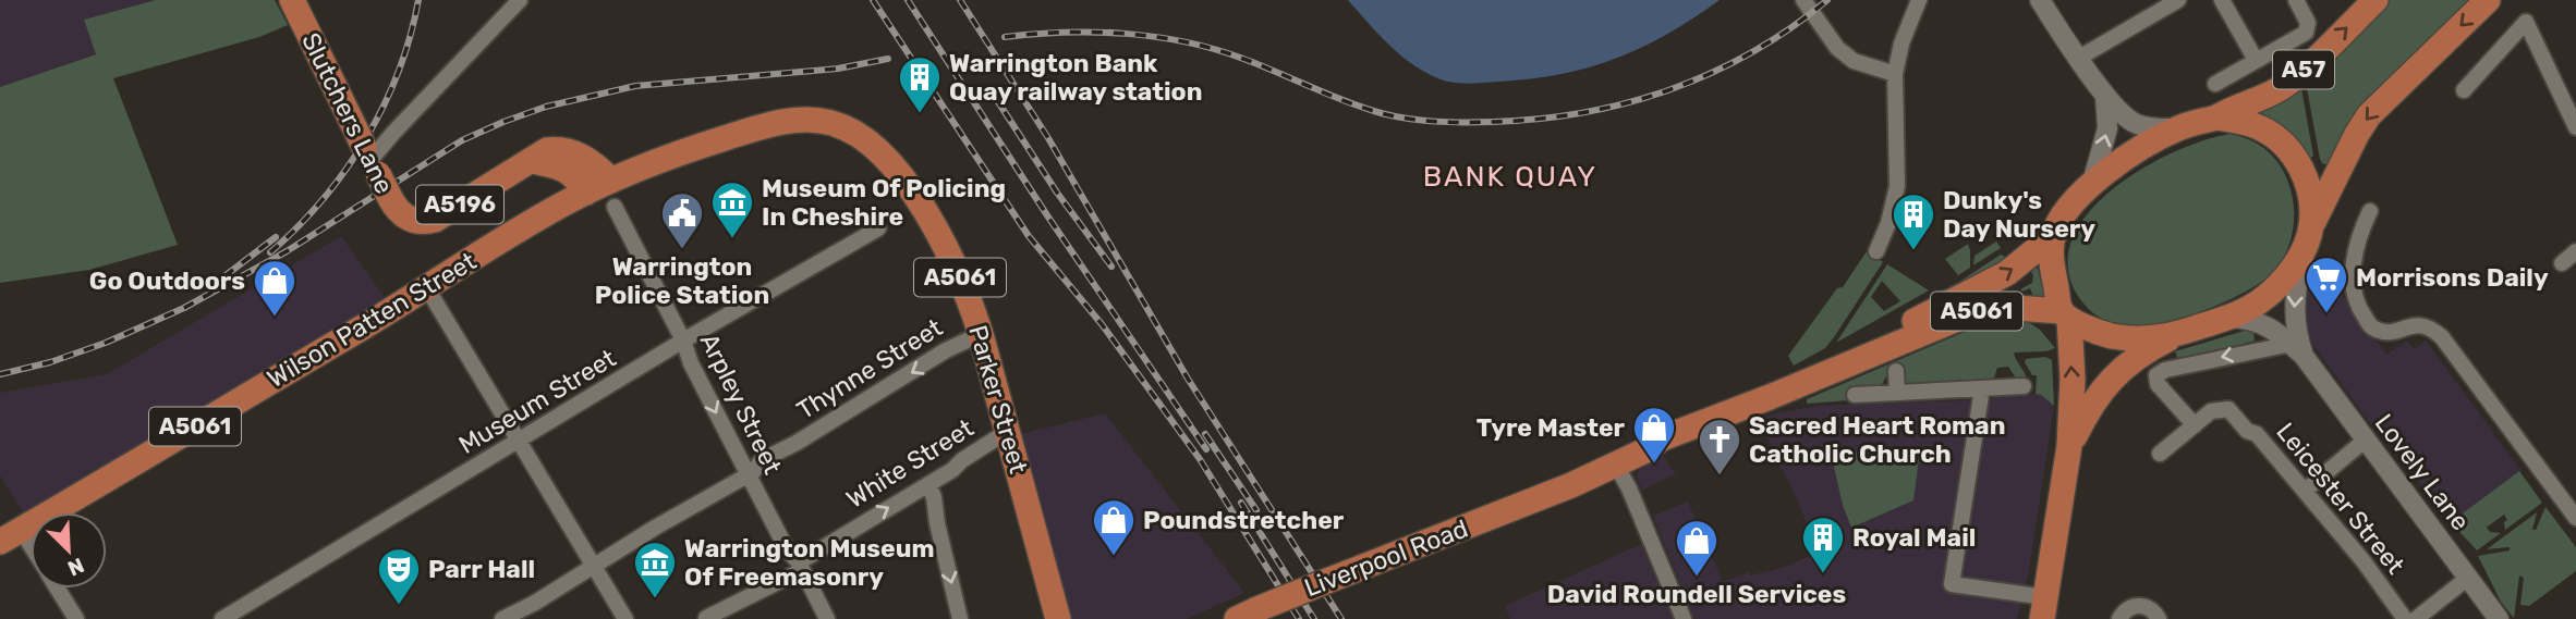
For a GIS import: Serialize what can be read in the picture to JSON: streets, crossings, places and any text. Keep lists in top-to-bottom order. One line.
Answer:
{"streets":{"highway":["A57","Slutchers Lane","A5196","A5061","Wilson Patten Street","Parker Street","Liverpool Road"],"street":["Thynne Street","Museum Street","Arpley Street","White Street","Lovely Lane","Leicester Street"]},"crossings":[["A57","A5061"],["A57","Lovely Lane"],["Slutchers Lane","Wilson Patten Street"],["A5061","Lovely Lane"],["A5061","Liverpool Road"],["Wilson Patten Street","Parker Street"],["Thynne Street","Parker Street"],["Thynne Street","Arpley Street"],["Parker Street","White Street"],["Museum Street","Arpley Street"],["Arpley Street","White Street"]],"one_way":["Thynne Street","White Street"],"districts":["BANK QUAY"],"places":{"building":["Warrington Bank Quay railway station","Dunky's Day Nursery","Royal Mail"],"museum":["Museum Of Policing In Cheshire","Warrington Museum Of Freemasonry"],"public building":["Warrington Police Station"],"supermarket":["Morrisons Daily"],"shop":["Go Outdoors","Tyre Master","Poundstretcher","David Roundell Services"],"church":["Sacred Heart Roman Catholic Church"],"theatre":["Parr Hall"]},"north":"bottom right"}
